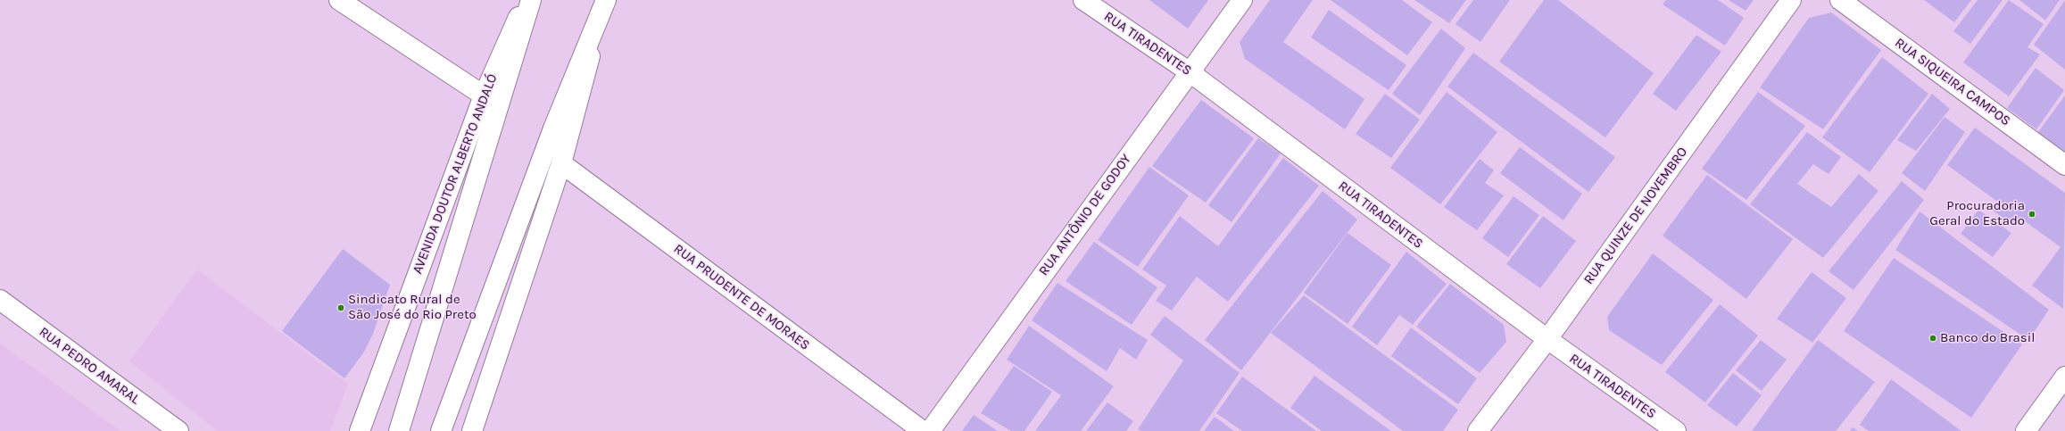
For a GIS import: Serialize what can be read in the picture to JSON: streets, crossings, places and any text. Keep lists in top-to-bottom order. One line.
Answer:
{"streets":{"street":["RUA TIRADENTES","RUA SIQUEIRA CAMPOS","AVENIDA DOUTOR ALBERTO ANDALÓ","RUA ANTÔNIO DE GODOY","RUA QUINZE DE NOVEMBRO","RUA PRUDENTE DE MORAES","RUA PEDRO AMARAL"]},"crossings":[["RUA TIRADENTES","RUA ANTÔNIO DE GODOY"],["RUA TIRADENTES","RUA QUINZE DE NOVEMBRO"]],"places":["Procuradoria Geral do Estado","Sindicato Rural de São José do Rio Preto","Banco do Brasil"]}
